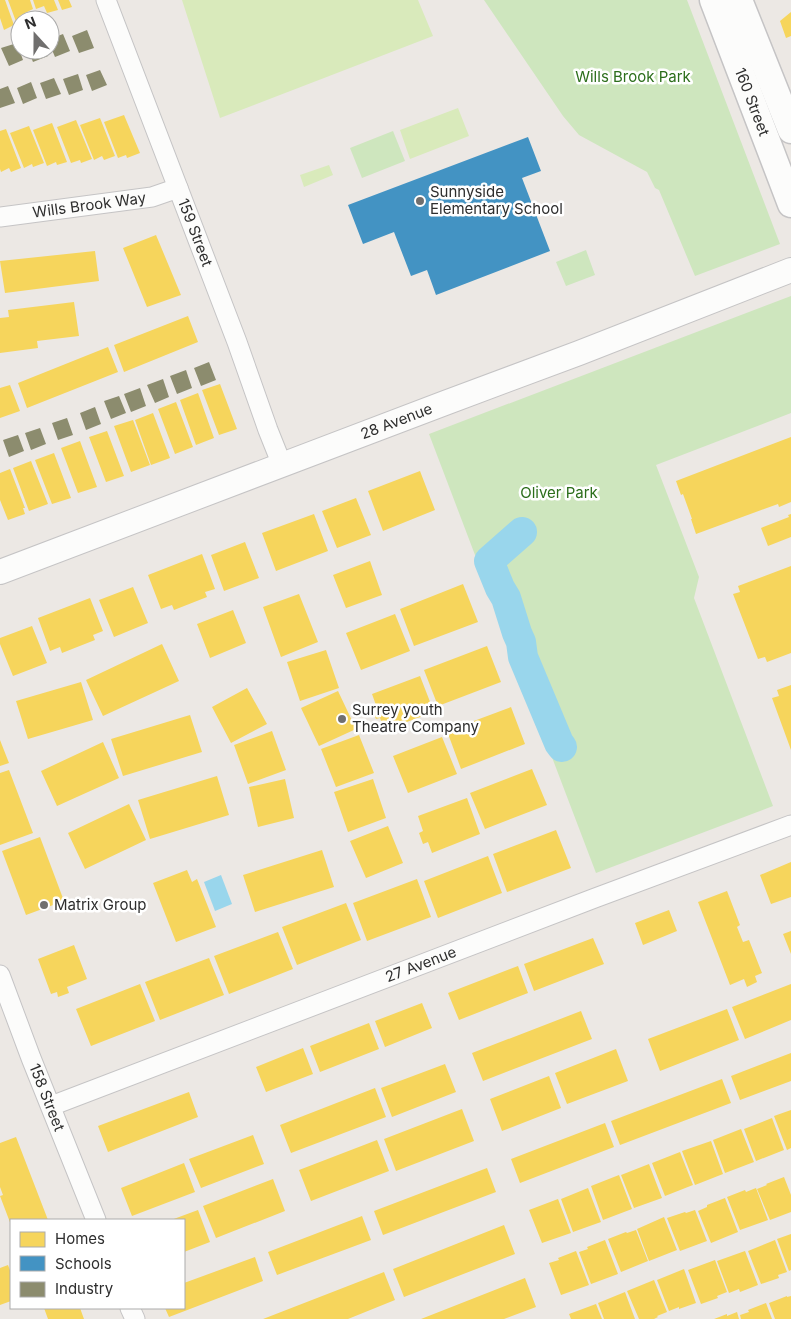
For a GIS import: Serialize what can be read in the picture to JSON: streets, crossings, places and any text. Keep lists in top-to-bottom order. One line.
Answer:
{"streets":{"main road":["160 Street"],"street":["Wills Brook Way","159 Street","28 Avenue","27 Avenue","158 Street"]},"crossings":[["Wills Brook Way","159 Street"],["159 Street","28 Avenue"],["27 Avenue","158 Street"]],"parks":["Wills Brook Park","Oliver Park"],"places":["Sunnyside Elementary School","Surrey youth Theatre Company","Matrix Group"],"legend":["Homes","Schools","Industry"],"north":"top"}
